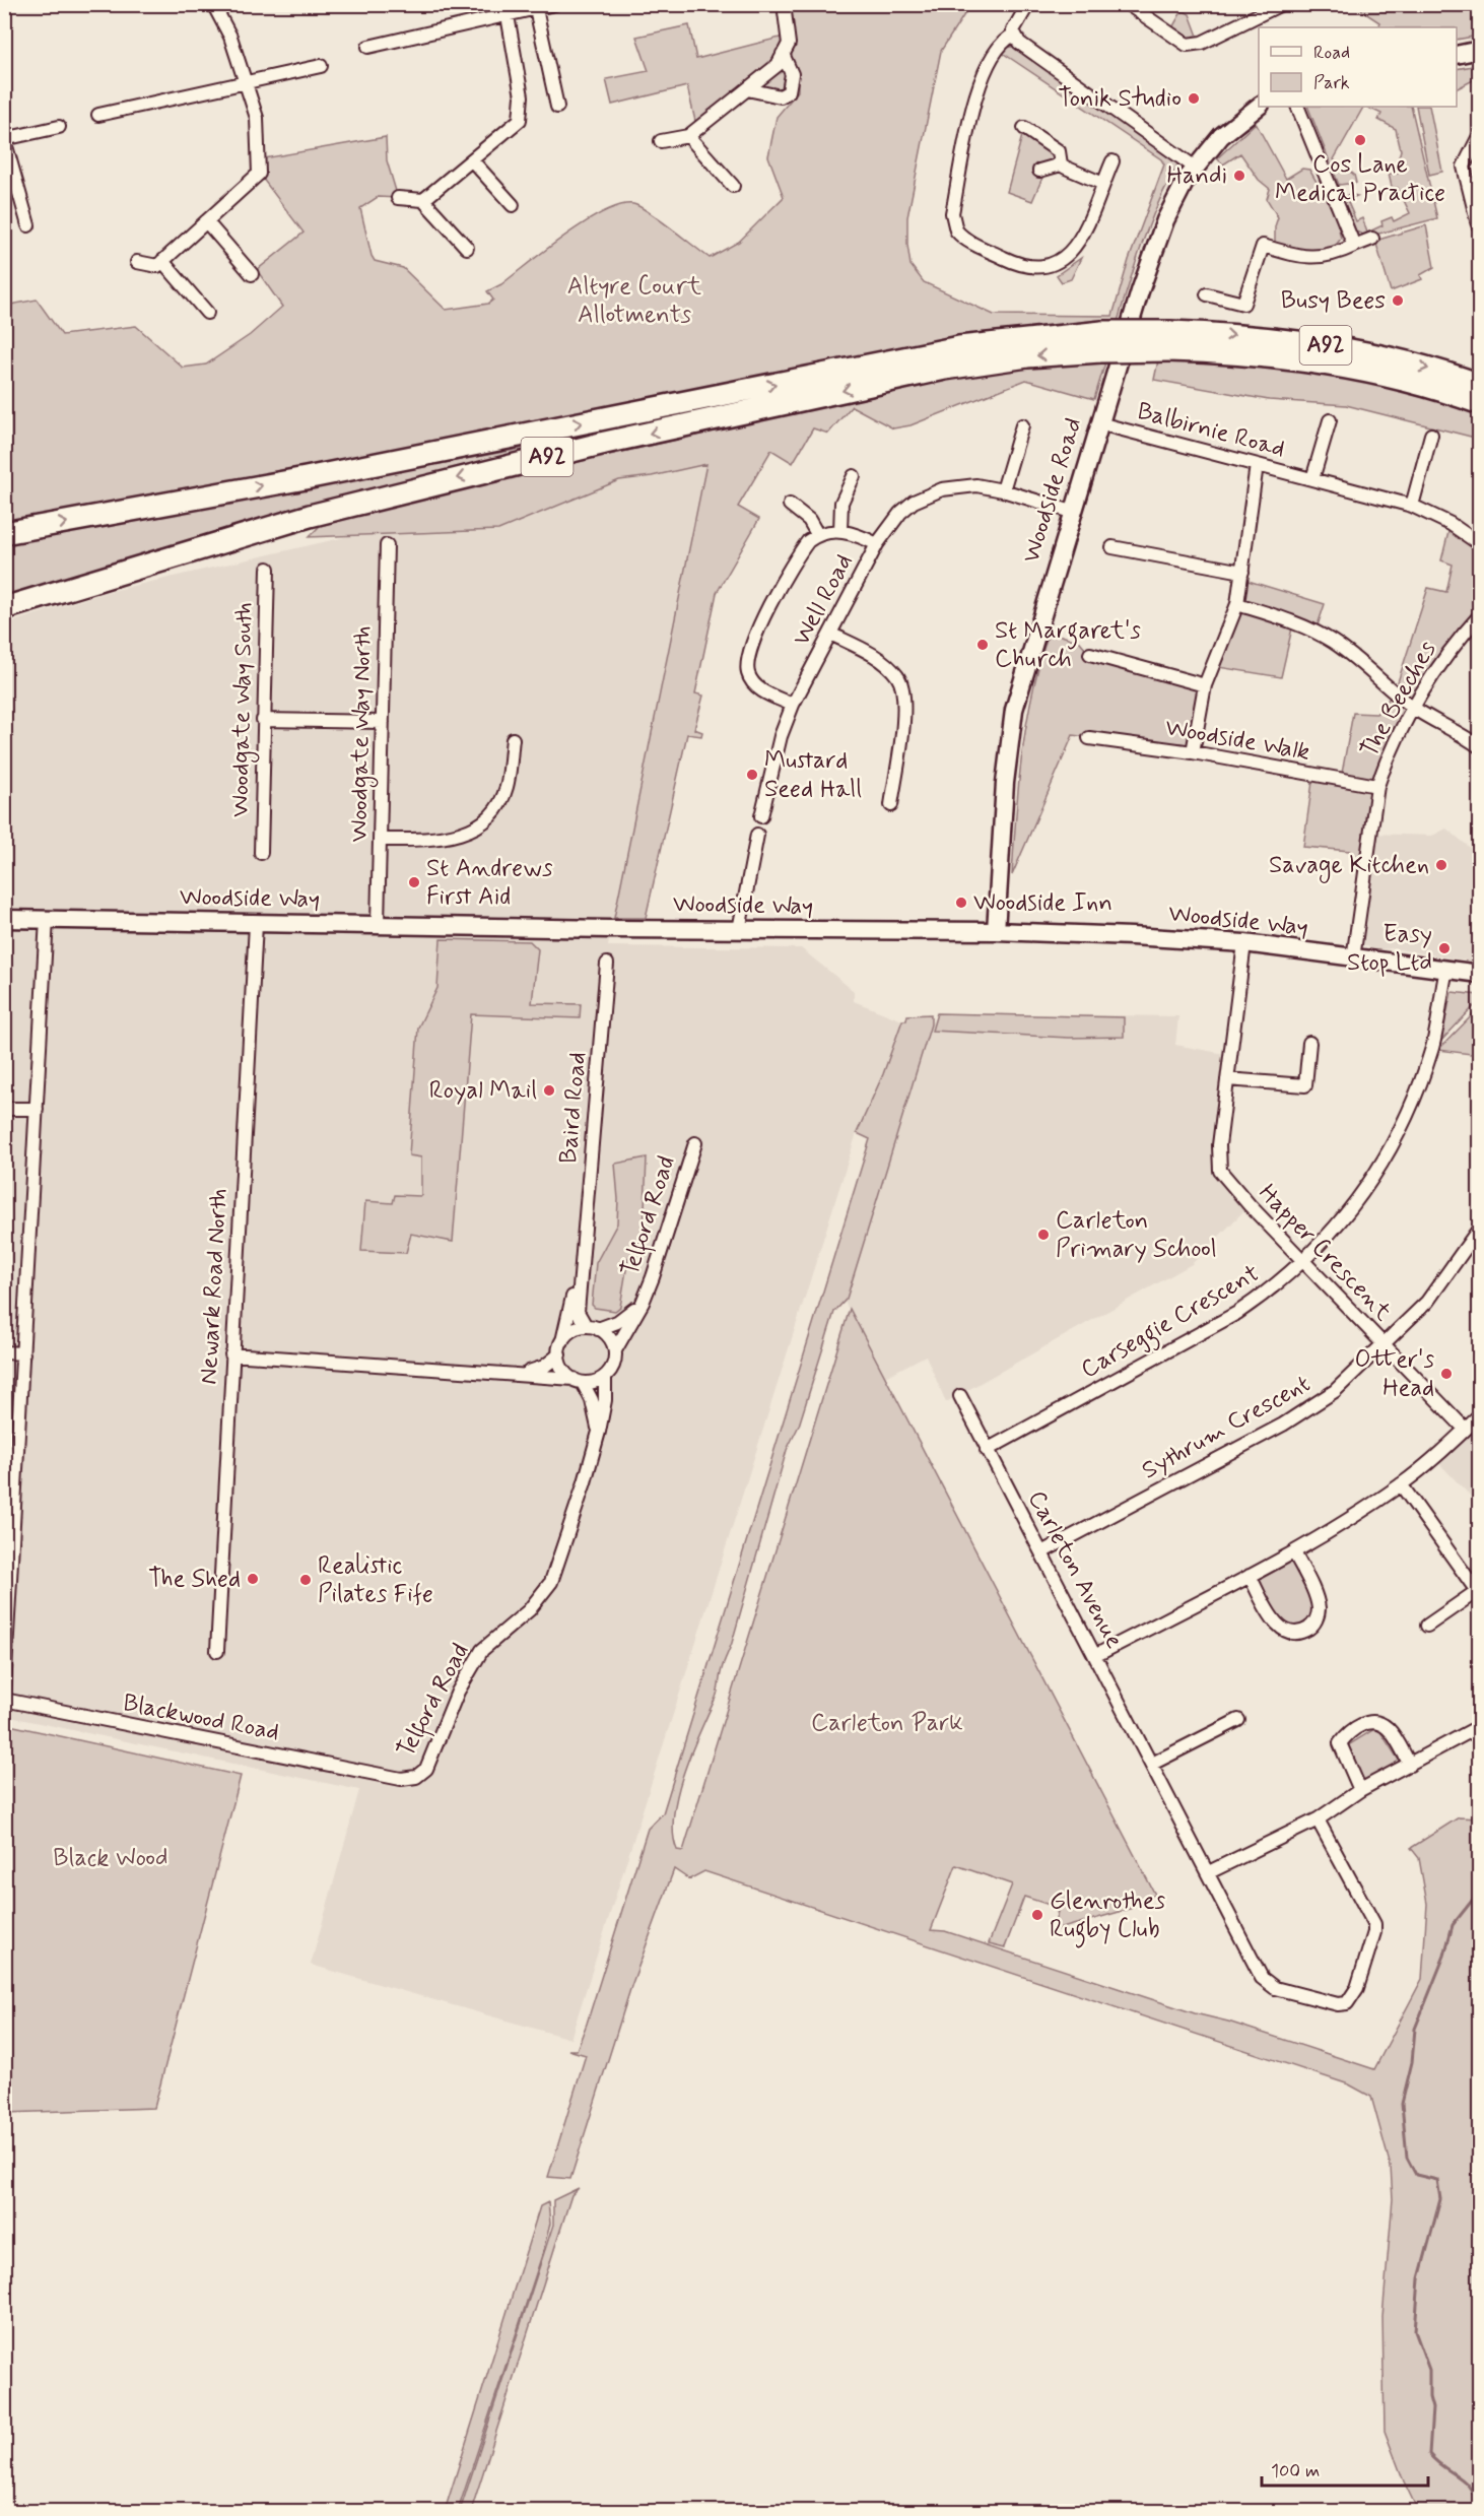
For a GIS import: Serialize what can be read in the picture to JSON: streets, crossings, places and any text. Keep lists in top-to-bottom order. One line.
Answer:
{"streets":{"highway":["A92"],"street":["Balbirnie Road","Woodside Road","Well Road","The Beeches","Woodgate Way South","Woodgate Way North","Woodside Walk","Woodside Way","Baird Road","Telford Road","Happer Crescent","Newark Road North","Carseggie Crescent","Sythrum Crescent","Carleton Avenue","Blackwood Road"]},"crossings":[["Balbirnie Road","Woodside Road"],["Woodside Road","Well Road"],["Woodside Road","Woodside Way"],["The Beeches","Woodside Walk"],["The Beeches","Woodside Way"],["Woodgate Way North","Woodside Way"],["Woodside Way","Happer Crescent"],["Woodside Way","Newark Road North"],["Woodside Way","Carseggie Crescent"],["Baird Road","Telford Road"],["Telford Road","Blackwood Road"],["Happer Crescent","Carseggie Crescent"],["Happer Crescent","Sythrum Crescent"],["Carseggie Crescent","Carleton Avenue"],["Sythrum Crescent","Carleton Avenue"]],"parks":["Altyre Court Allotments","Carleton Park","Black Wood"],"places":["Tonik Studio","Cos Lane Medical Practice","Handi","Busy Bees","St Margaret's Church","Mustard Seed Hall","Savage Kitchen","St Andrews First Aid","Woodside Inn","Easy Stop Ltd","Royal Mail","Carleton Primary School","Otter's Head","The Shed","Realistic Pilates Fife","Glenrothes Rugby Club"],"legend":["Road","Park"],"scale_bar":"100 m"}
